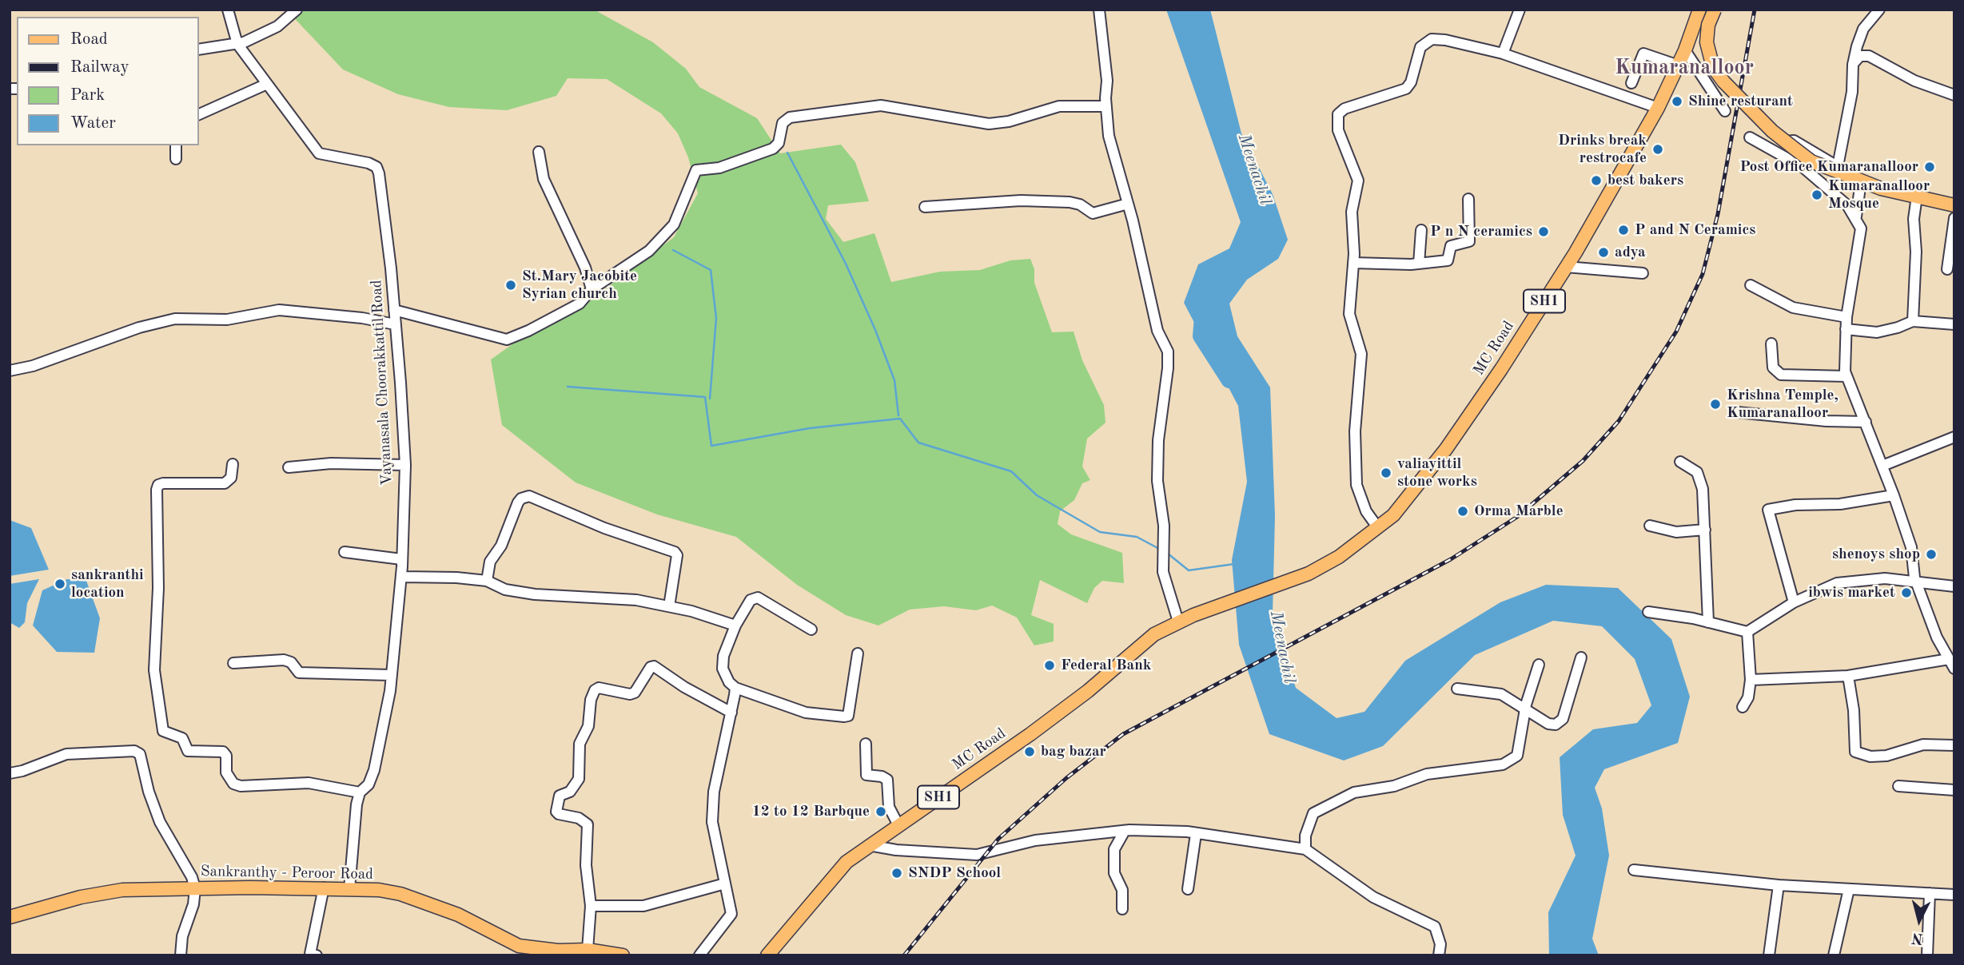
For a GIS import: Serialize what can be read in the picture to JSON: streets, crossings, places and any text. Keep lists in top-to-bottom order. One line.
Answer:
{"streets":{"main road":["SH1","MC Road","Sankranthy - Peroor Road"],"street":["Vayanasala Choorakkattil Road"]},"crossings":[["Vayanasala Choorakkattil Road","Sankranthy - Peroor Road"]],"districts":["Kumaranalloor"],"water":["Meenachil"],"places":["Shine resturant","Drinks break restrocafe","Post Office Kumaranalloor","best bakers","Kumaranalloor Mosque","P and N Ceramics","P n N ceramics","adya","St.Mary Jacobite Syrian church","Krishna Temple, Kumaranalloor","valiayittil stone works","Orma Marble","shenoys shop","sankranthi location","ibwis market","Federal Bank","bag bazar","12 to 12 Barbque","SNDP School"],"legend":["Road","Railway","Park","Water"],"north":"bottom"}
